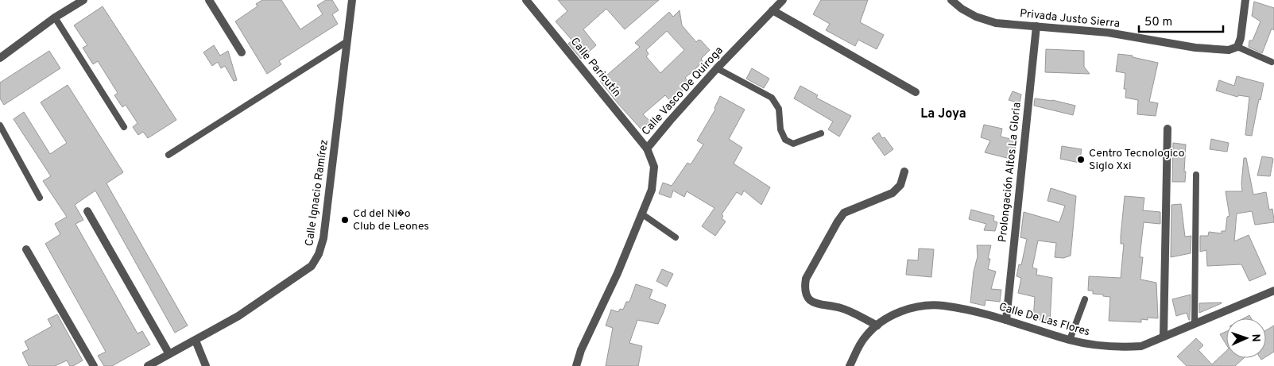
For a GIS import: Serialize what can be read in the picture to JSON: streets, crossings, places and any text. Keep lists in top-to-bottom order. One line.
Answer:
{"streets":{"street":["Privada Justo Sierra","Calle Paricutín","Calle Vasco De Quiroga","Prolongación Altos La Gloria","Calle Ignacio Ramírez","Calle De Las Flores"]},"crossings":[["Privada Justo Sierra","Prolongación Altos La Gloria"],["Calle Paricutín","Calle Vasco De Quiroga"],["Prolongación Altos La Gloria","Calle De Las Flores"]],"districts":["La Joya"],"places":["Centro Tecnologico Siglo Xxi","Cd del Ni�o Club de Leones"],"scale_bar":"50 m","north":"right"}
